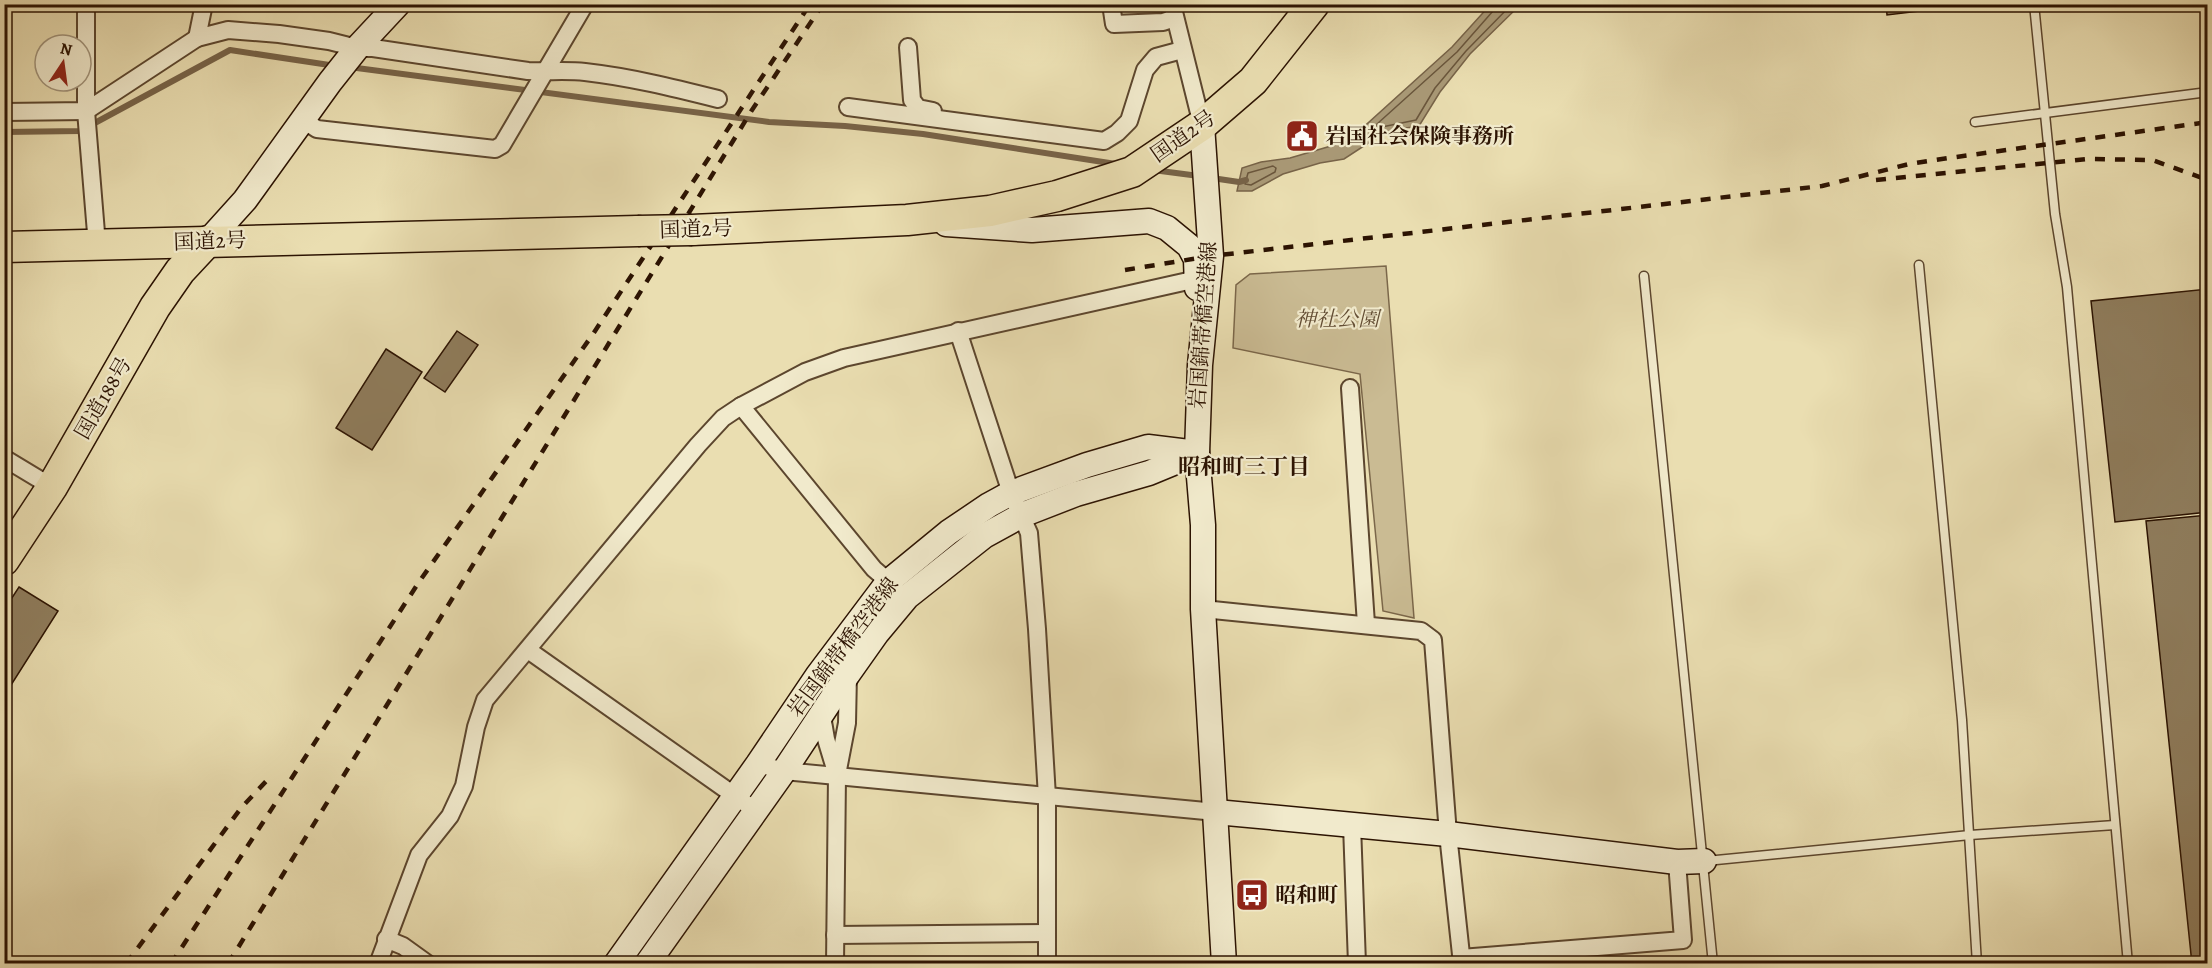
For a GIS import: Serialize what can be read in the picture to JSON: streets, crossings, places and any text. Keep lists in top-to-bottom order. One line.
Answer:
{"streets":{"highway":["国道2号","国道188号"],"main road":["岩国錦帯橋空港線"]},"crossings":[["国道2号","岩国錦帯橋空港線"],["国道2号","国道188号"]],"districts":["昭和町三丁目"],"parks":["神社公園"],"places":{"public building":["岩国社会保険事務所"],"bus stop":["昭和町"]},"north":"top"}
